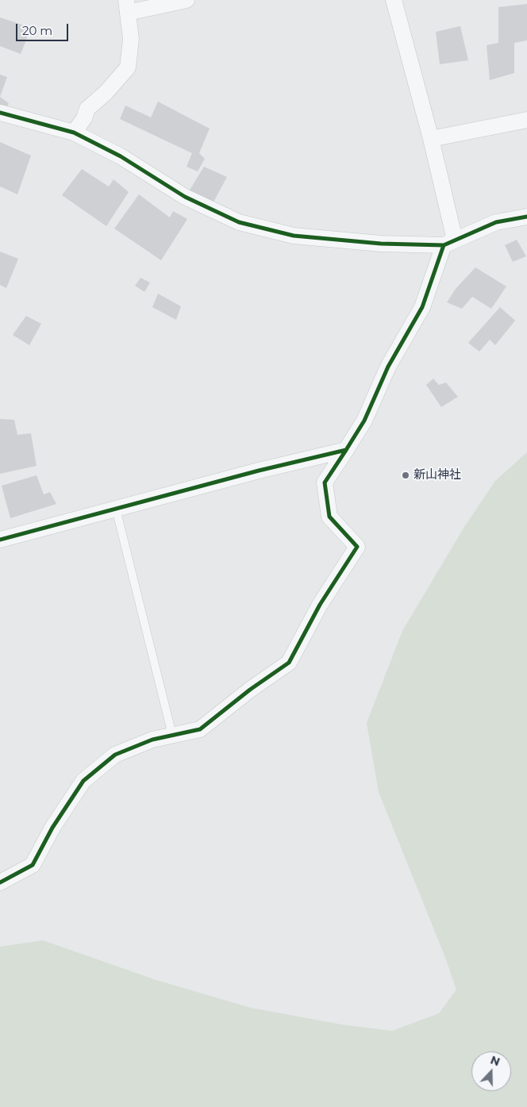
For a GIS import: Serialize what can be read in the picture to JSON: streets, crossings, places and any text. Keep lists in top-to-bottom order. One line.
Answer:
{"places":["新山神社"],"scale_bar":"20 m","north":"top"}
